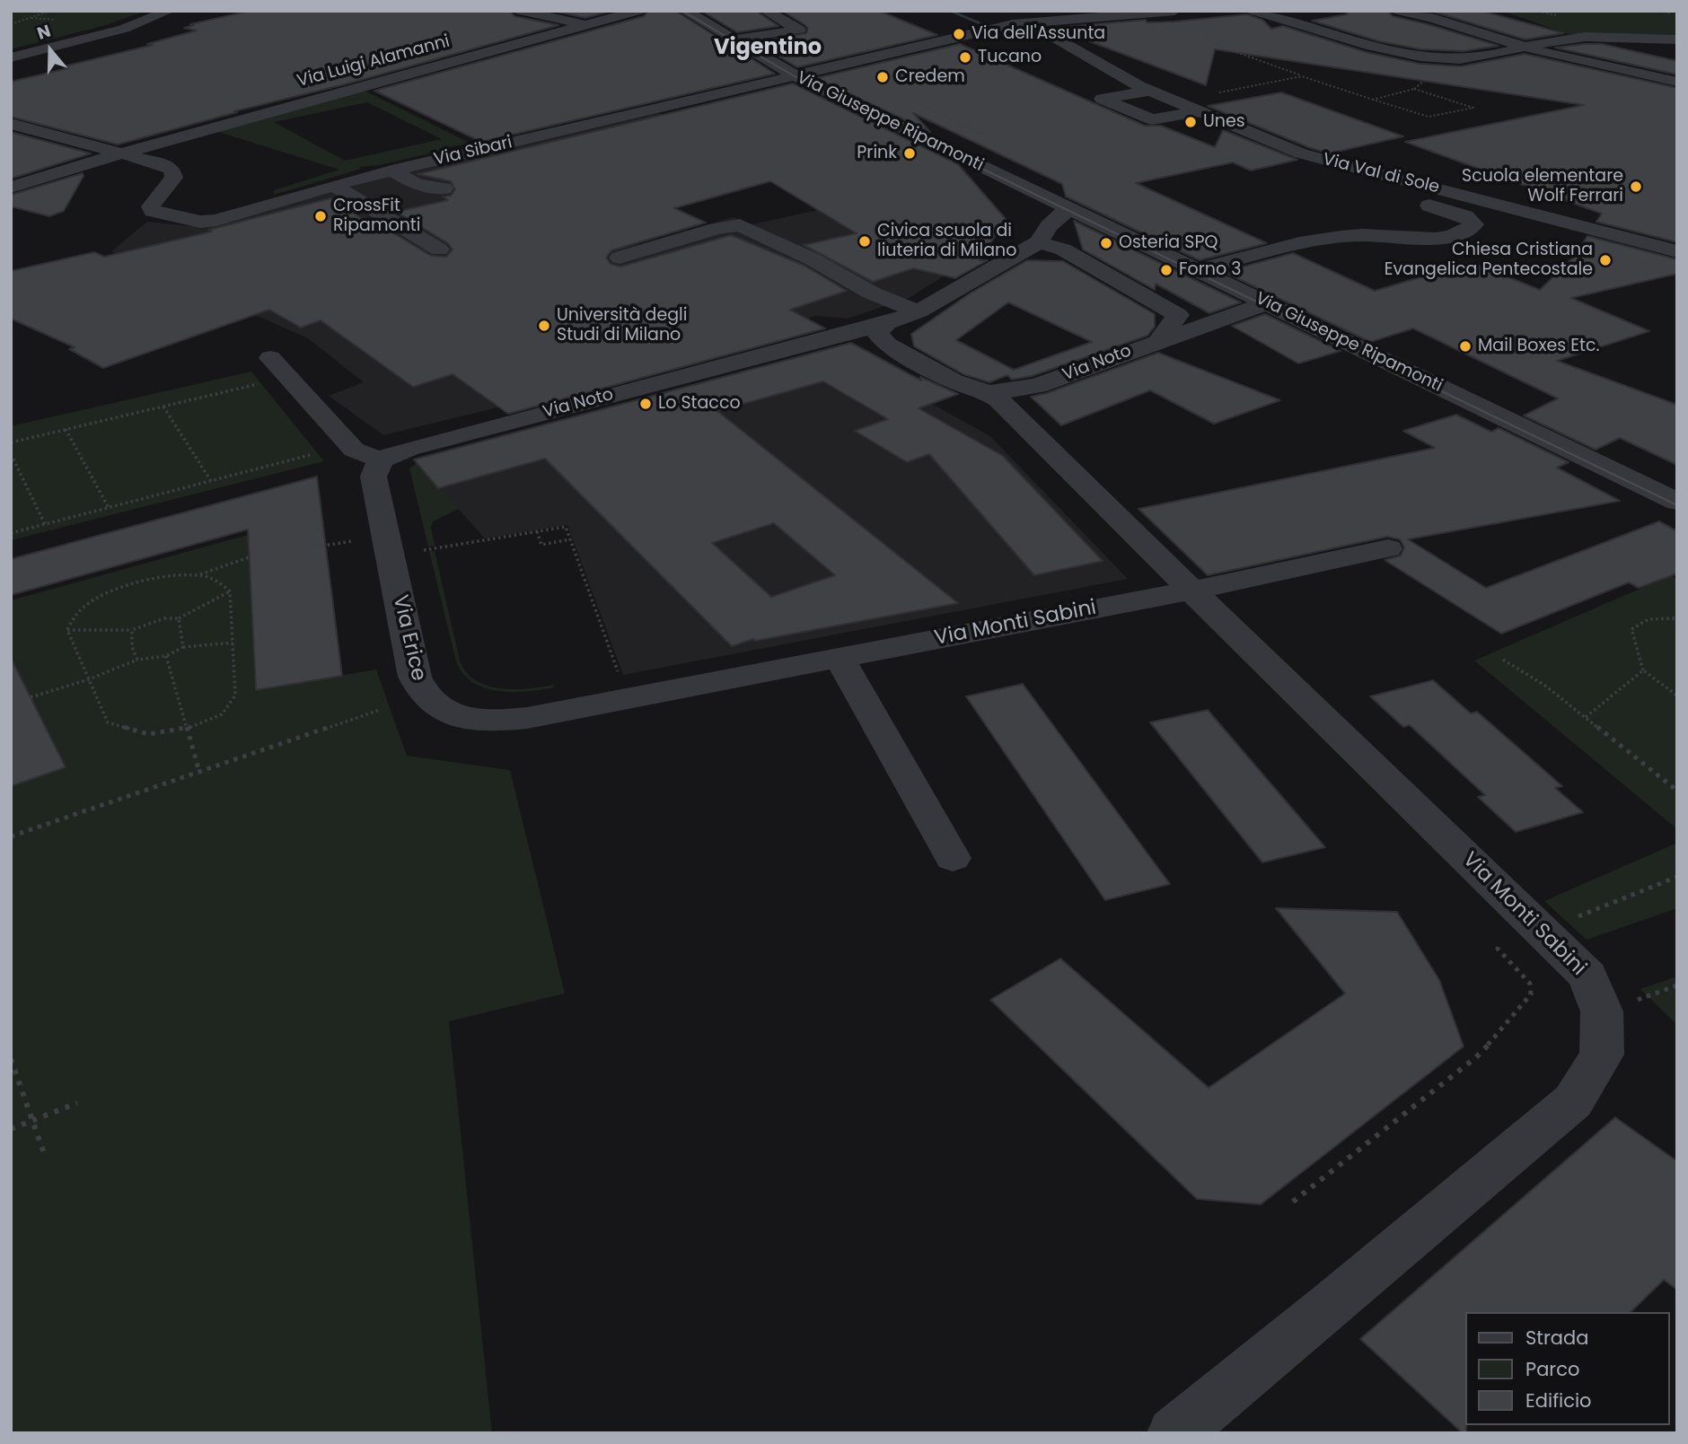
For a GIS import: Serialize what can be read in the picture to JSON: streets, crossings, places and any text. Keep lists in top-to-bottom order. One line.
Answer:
{"streets":{"street":["Via Luigi Alamanni","Via Giuseppe Ripamonti","Via Sibari","Via Val di Sole","Via Noto","Via Monti Sabini","Via Erice"]},"crossings":[["Via Luigi Alamanni","Via Sibari"],["Via Giuseppe Ripamonti","Via Sibari"],["Via Giuseppe Ripamonti","Via Noto"],["Via Noto","Via Monti Sabini"],["Via Noto","Via Erice"],["Via Monti Sabini","Via Erice"]],"districts":["Vigentino"],"places":["Via dell'Assunta","Tucano","Credem","Unes","Prink","Scuola elementare Wolf Ferrari","CrossFit Ripamonti","Civica scuola di liuteria di Milano","Osteria SPQ","Chiesa Cristiana Evangelica Pentecostale","Forno 3","Università degli Studi di Milano","Mail Boxes Etc.","Lo Stacco"],"legend":["Strada","Parco","Edificio"],"north":"top"}
